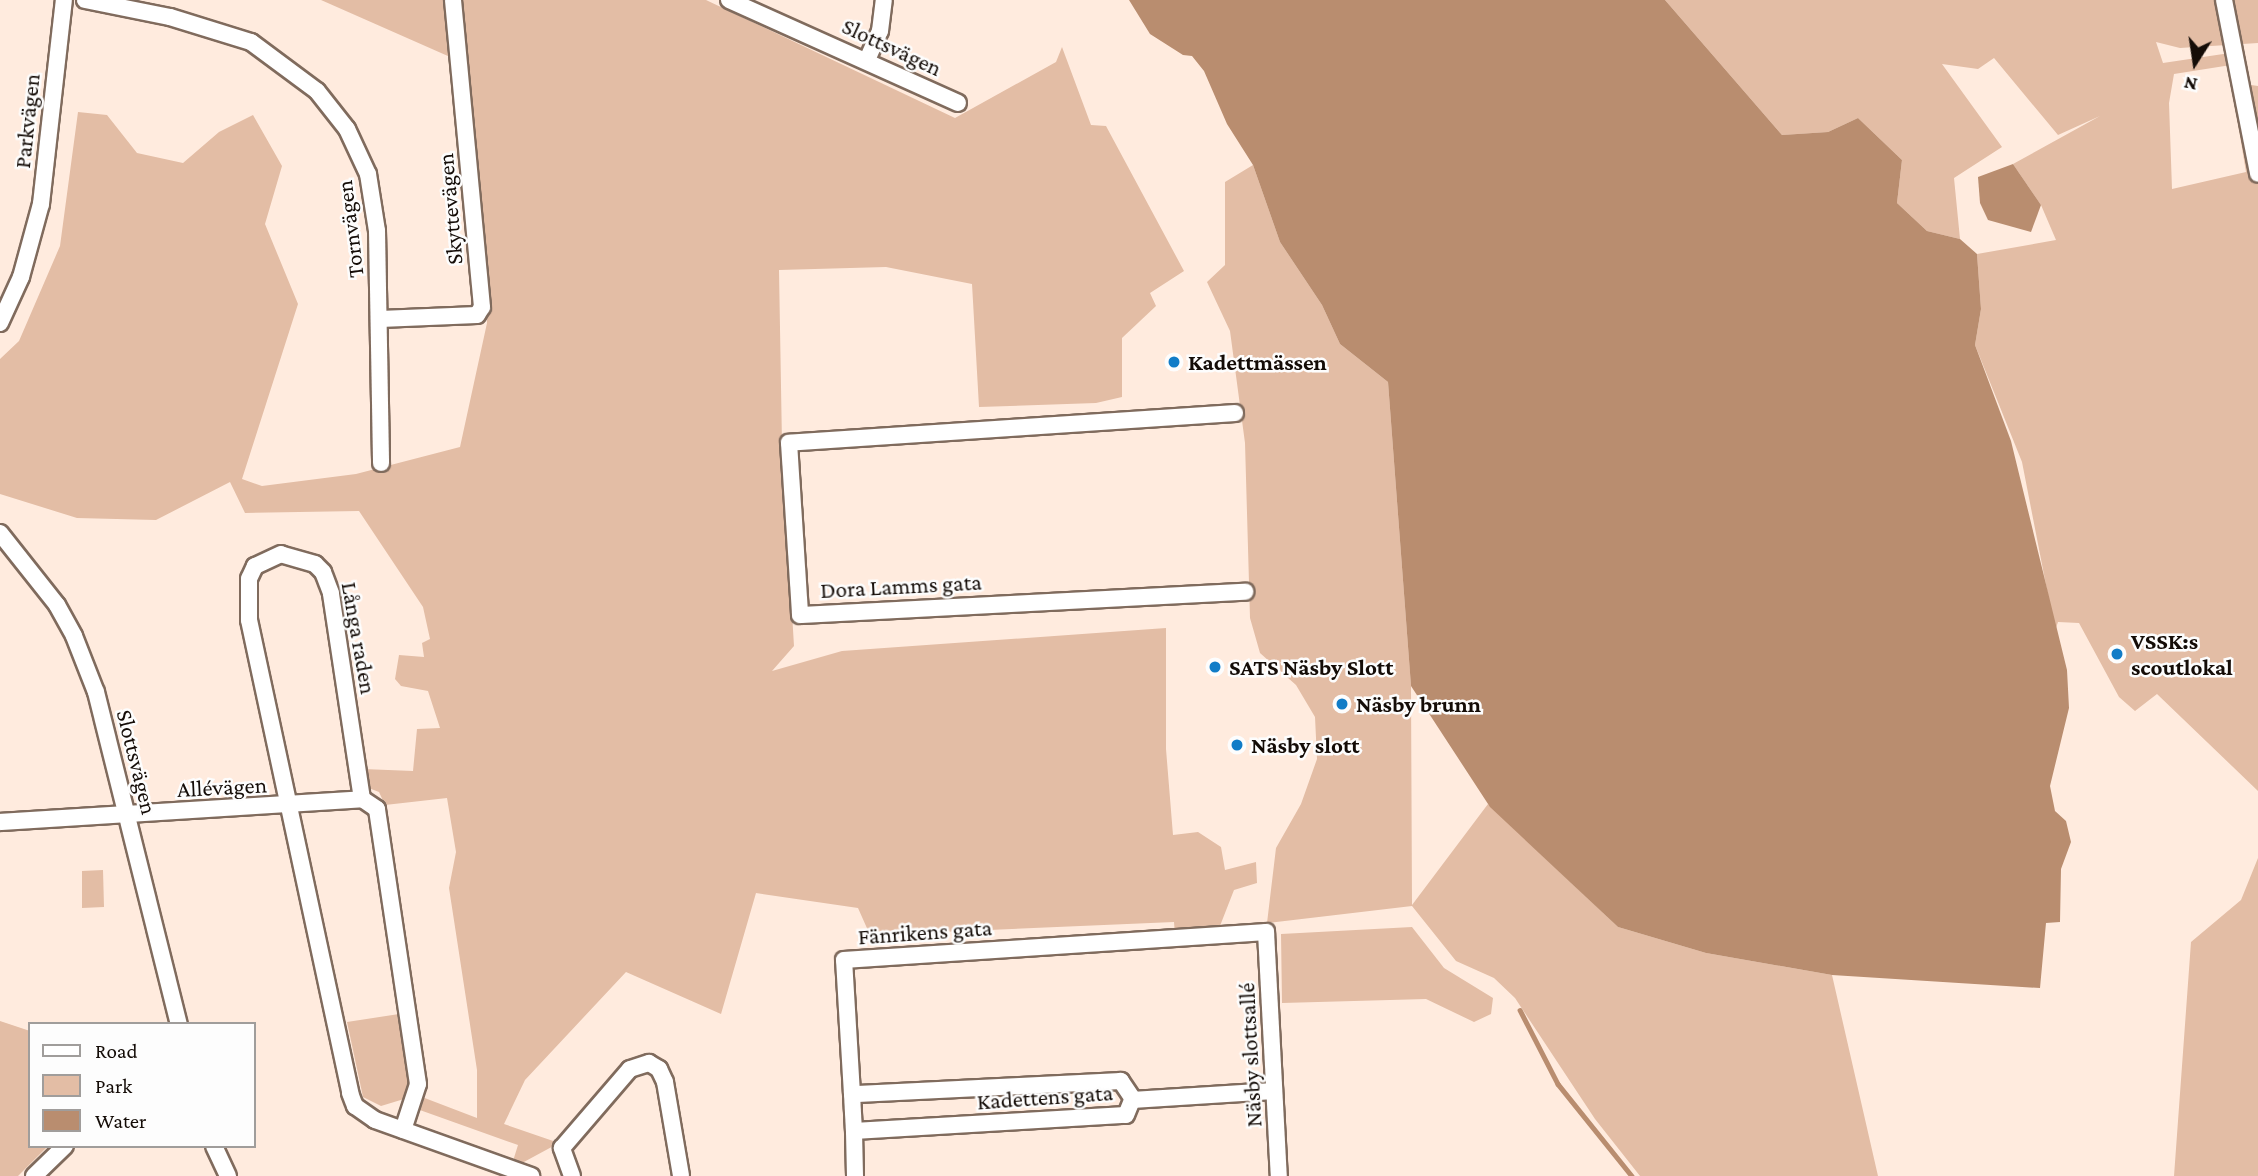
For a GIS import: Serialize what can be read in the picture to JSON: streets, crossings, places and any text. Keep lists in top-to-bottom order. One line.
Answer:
{"streets":{"street":["Slottsvägen","Parkvägen","Skyttevägen","Tornvägen","Dora Lamms gata","Långa raden","Allévägen","Fänrikens gata","Näsby slottsallé","Kadettens gata"]},"crossings":[["Slottsvägen","Allévägen"],["Skyttevägen","Tornvägen"],["Långa raden","Allévägen"],["Fänrikens gata","Näsby slottsallé"],["Näsby slottsallé","Kadettens gata"]],"places":["Kadettmässen","VSSK:s scoutlokal","SATS Näsby Slott","Näsby brunn","Näsby slott"],"legend":["Road","Park","Water"],"north":"bottom"}
